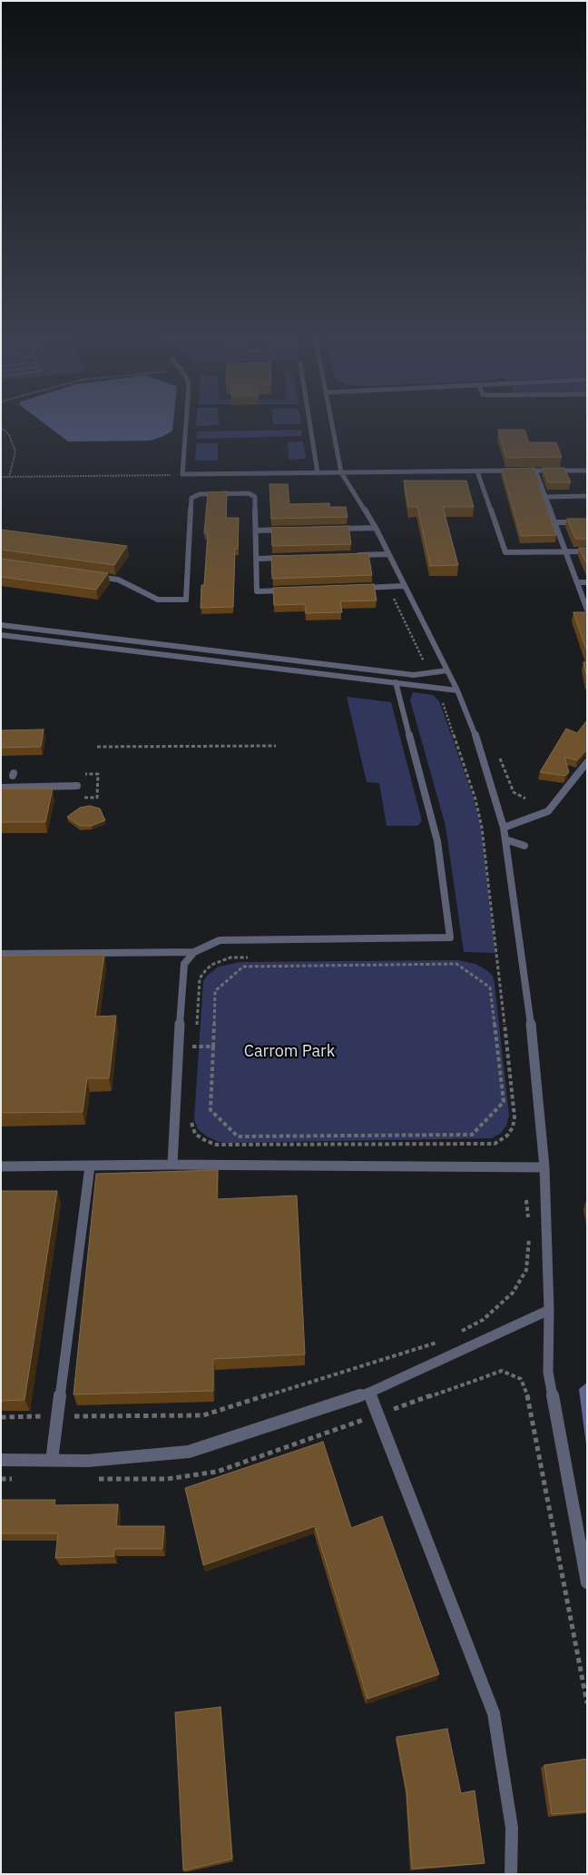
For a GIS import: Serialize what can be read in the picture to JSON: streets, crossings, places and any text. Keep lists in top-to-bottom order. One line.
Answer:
{"parks":["Carrom Park"]}
